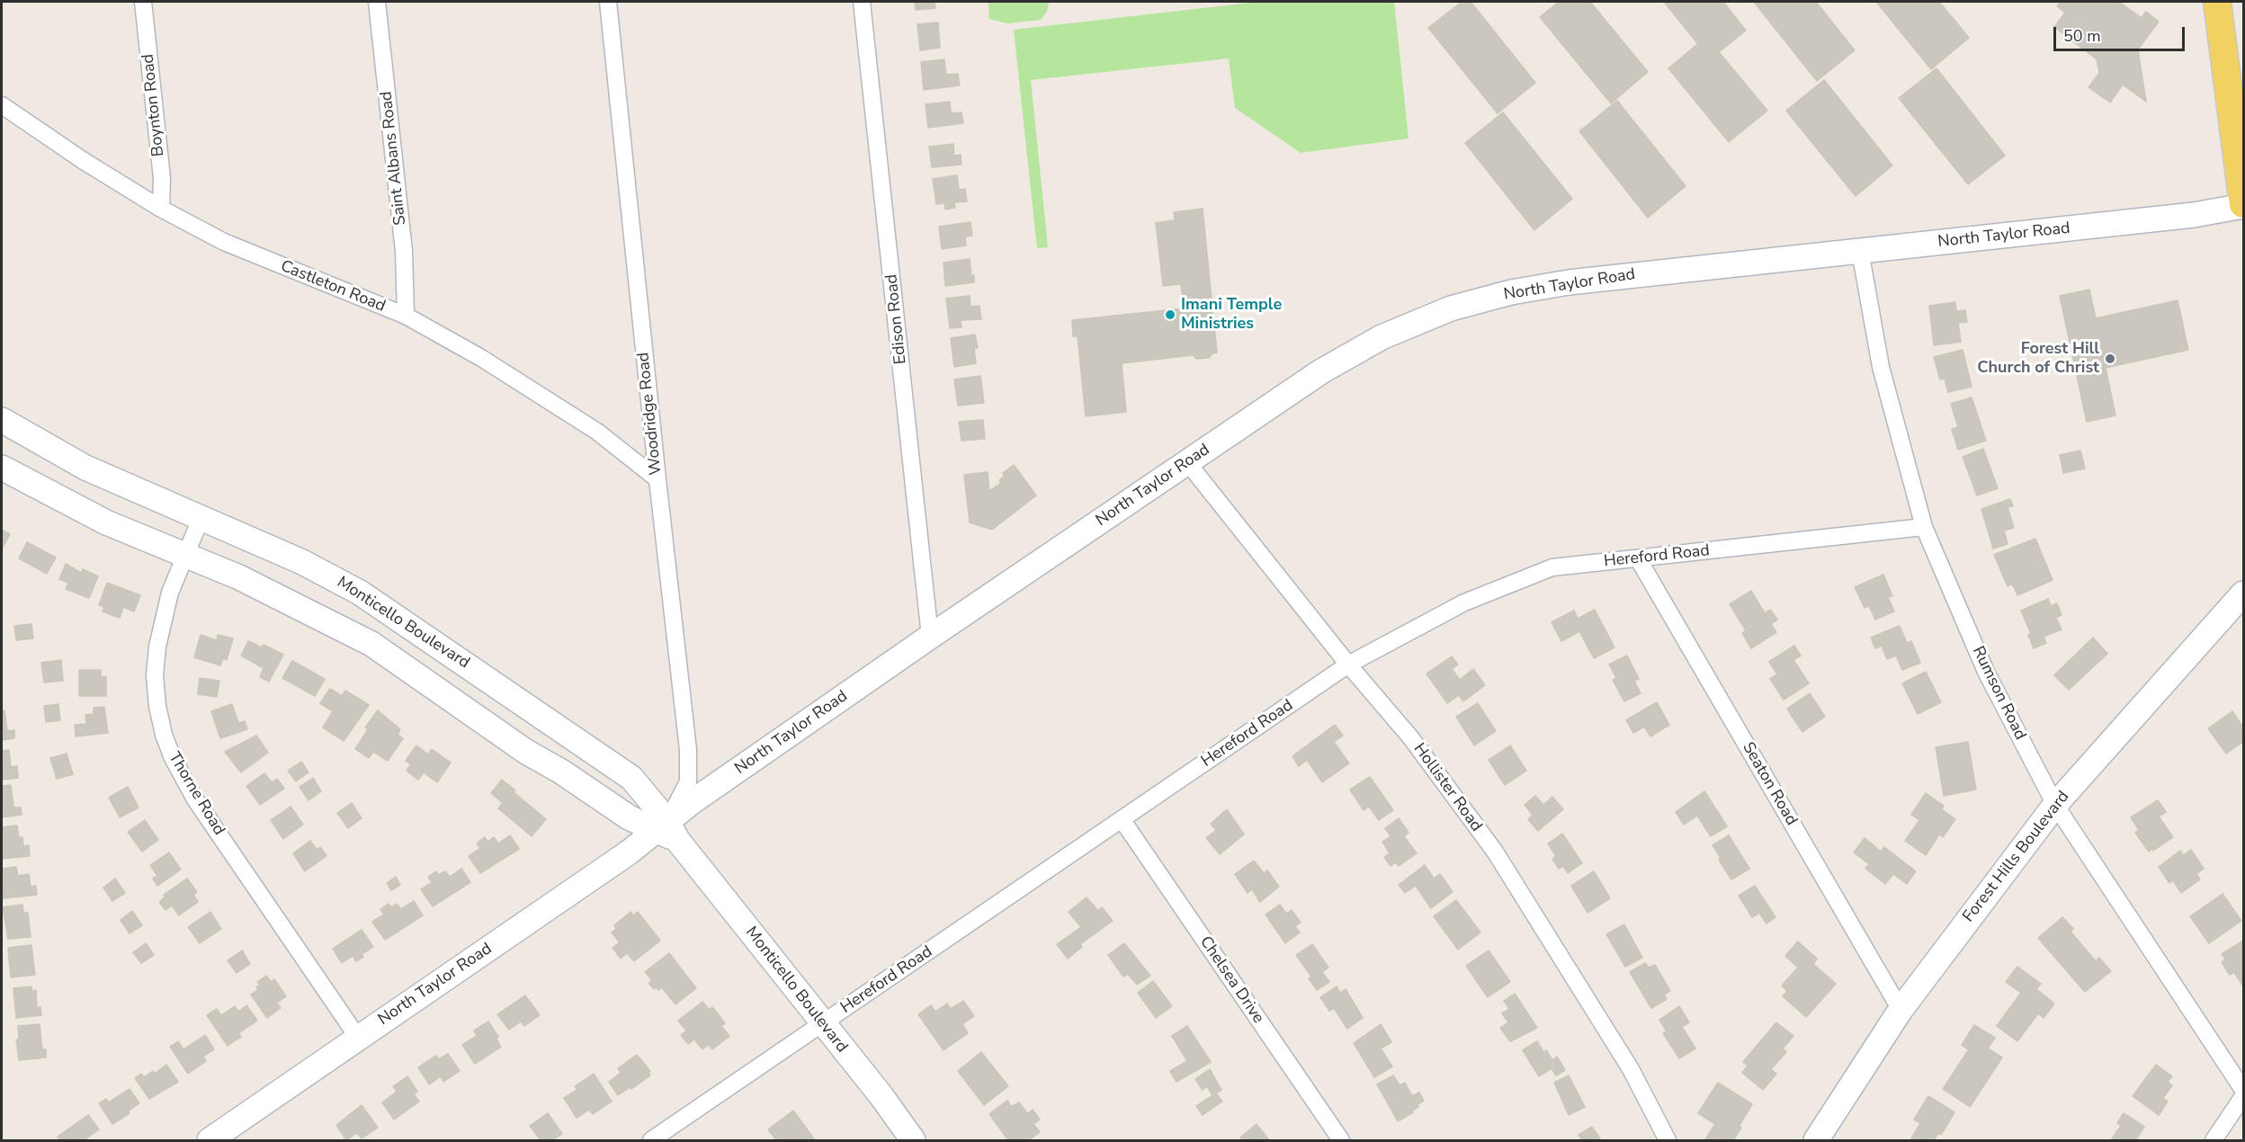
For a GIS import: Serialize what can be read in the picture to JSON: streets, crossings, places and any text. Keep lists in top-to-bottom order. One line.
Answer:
{"streets":{"street":["Boynton Road","Saint Albans Road","North Taylor Road","Castleton Road","Edison Road","Woodridge Road","Hereford Road","Monticello Boulevard","Rumson Road","Seaton Road","Hollister Road","Thorne Road","Forest Hills Boulevard","Chelsea Drive"]},"crossings":[["Boynton Road","Castleton Road"],["Saint Albans Road","Castleton Road"],["North Taylor Road","Edison Road"],["North Taylor Road","Woodridge Road"],["North Taylor Road","Monticello Boulevard"],["North Taylor Road","Rumson Road"],["North Taylor Road","Hollister Road"],["North Taylor Road","Thorne Road"],["Castleton Road","Woodridge Road"],["Woodridge Road","Monticello Boulevard"],["Hereford Road","Monticello Boulevard"],["Hereford Road","Rumson Road"],["Hereford Road","Seaton Road"],["Hereford Road","Hollister Road"],["Hereford Road","Chelsea Drive"],["Monticello Boulevard","Thorne Road"],["Rumson Road","Forest Hills Boulevard"],["Seaton Road","Forest Hills Boulevard"]],"places":["Imani Temple Ministries","Forest Hill Church of Christ"],"scale_bar":"50 m"}
